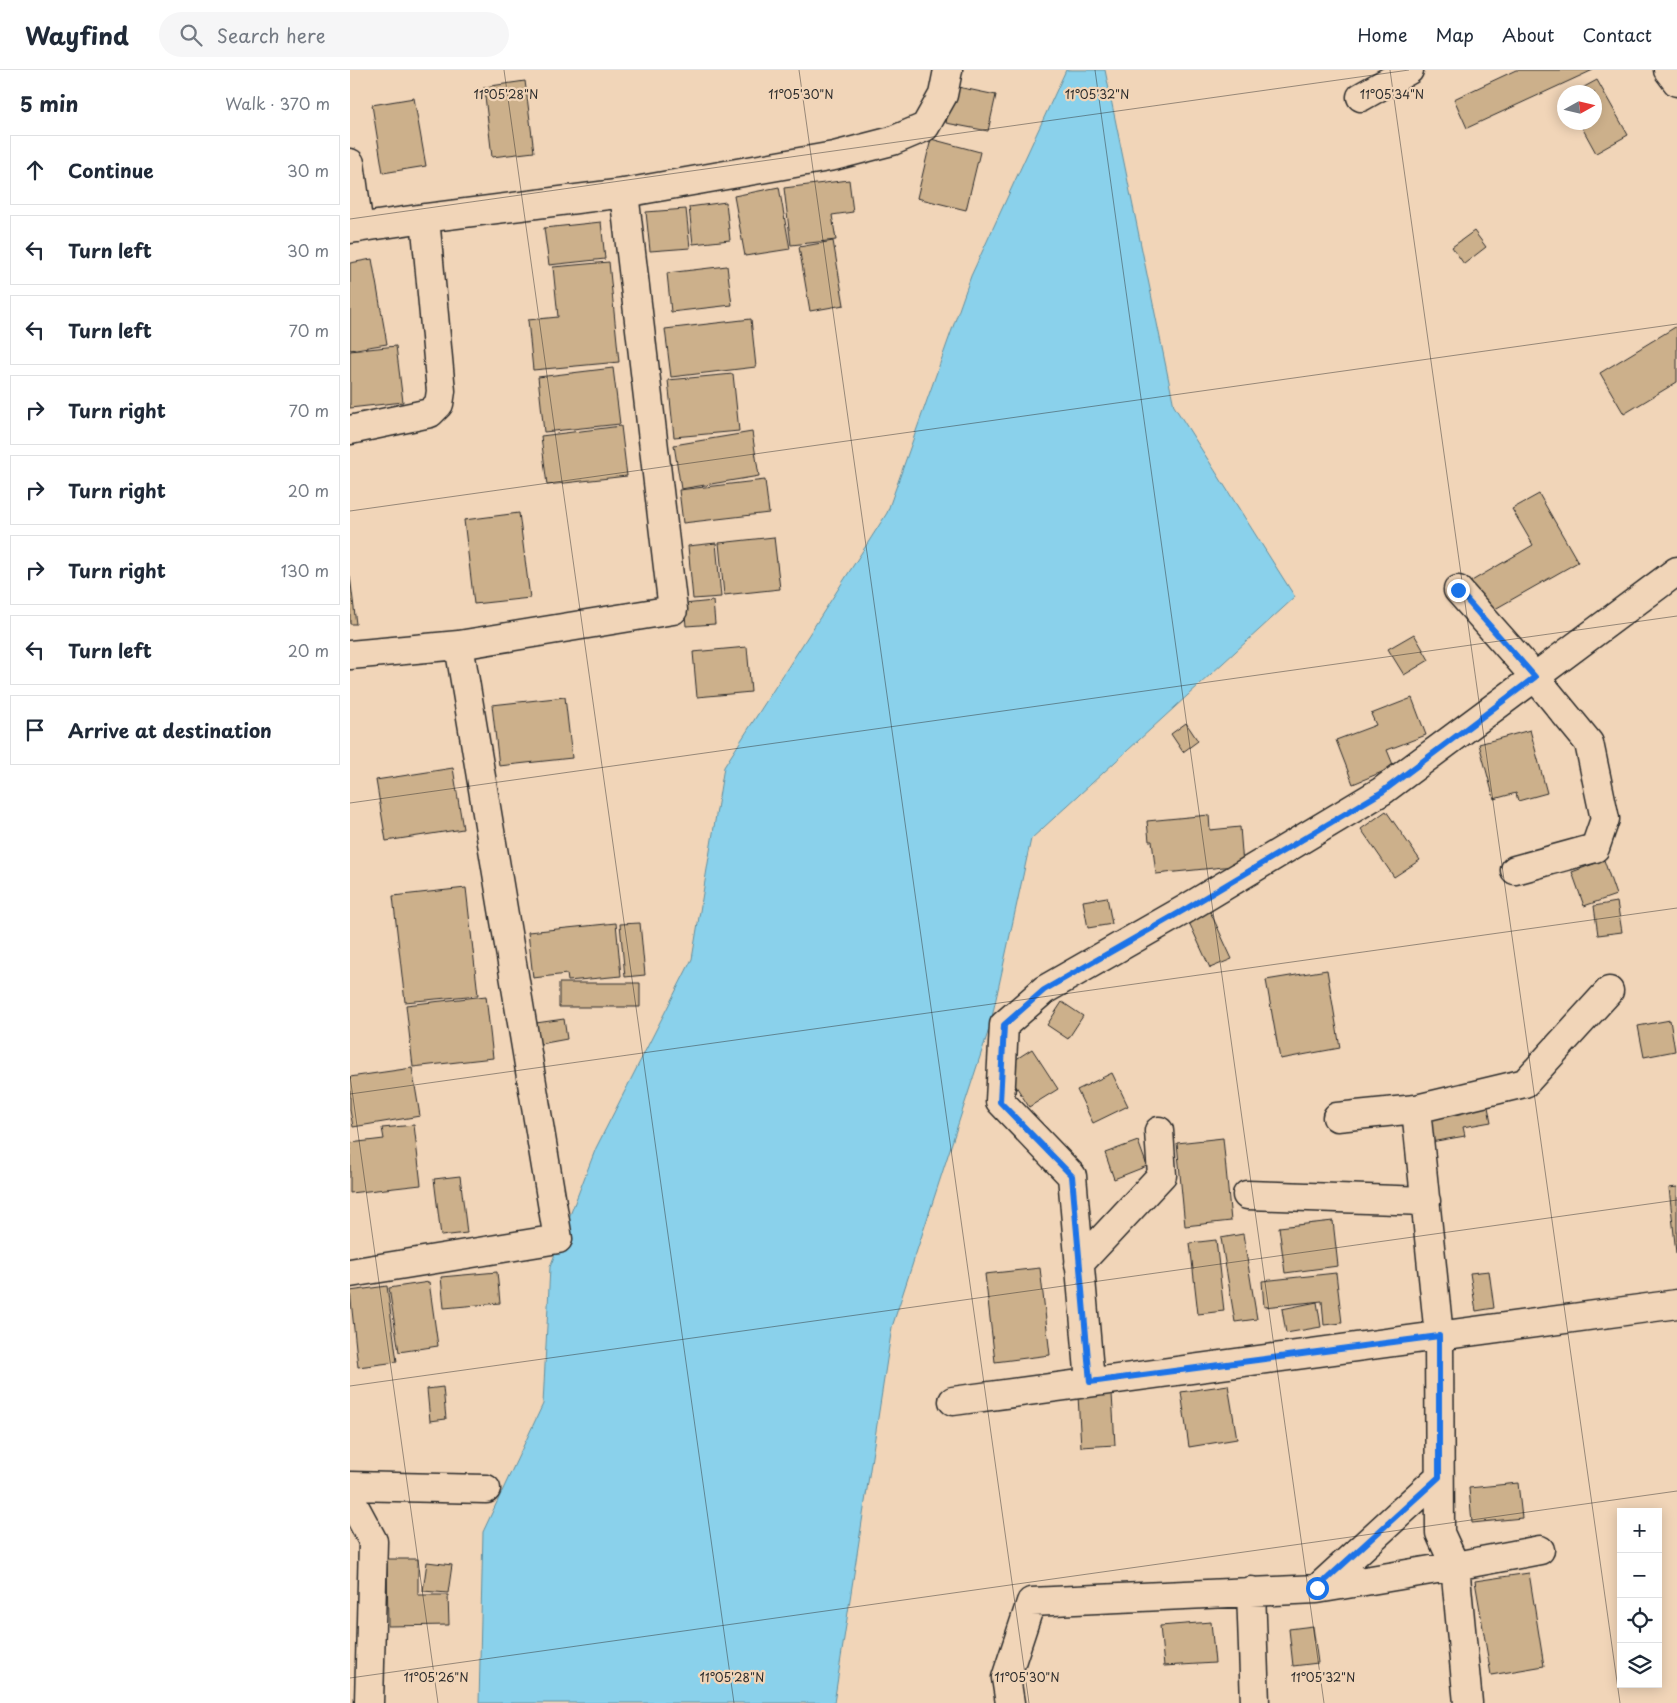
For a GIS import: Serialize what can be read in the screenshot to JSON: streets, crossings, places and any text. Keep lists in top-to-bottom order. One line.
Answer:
{"north":"right","page":{"header":"Wayfind","search":"Search here","nav":["Home","Map","About","Contact"],"heading":["5 min","Walk · 370 m"],"list":[["Continue","30 m"],["Turn left","30 m"],["Turn left","70 m"],["Turn right","70 m"],["Turn right","20 m"],["Turn right","130 m"],["Turn left","20 m"],"Arrive at destination"],"map_buttons":["+","−"]},"coordinates":["11°05'28\"N","11°05'30\"N","11°05'32\"N","11°05'34\"N","11°05'26\"N"]}
